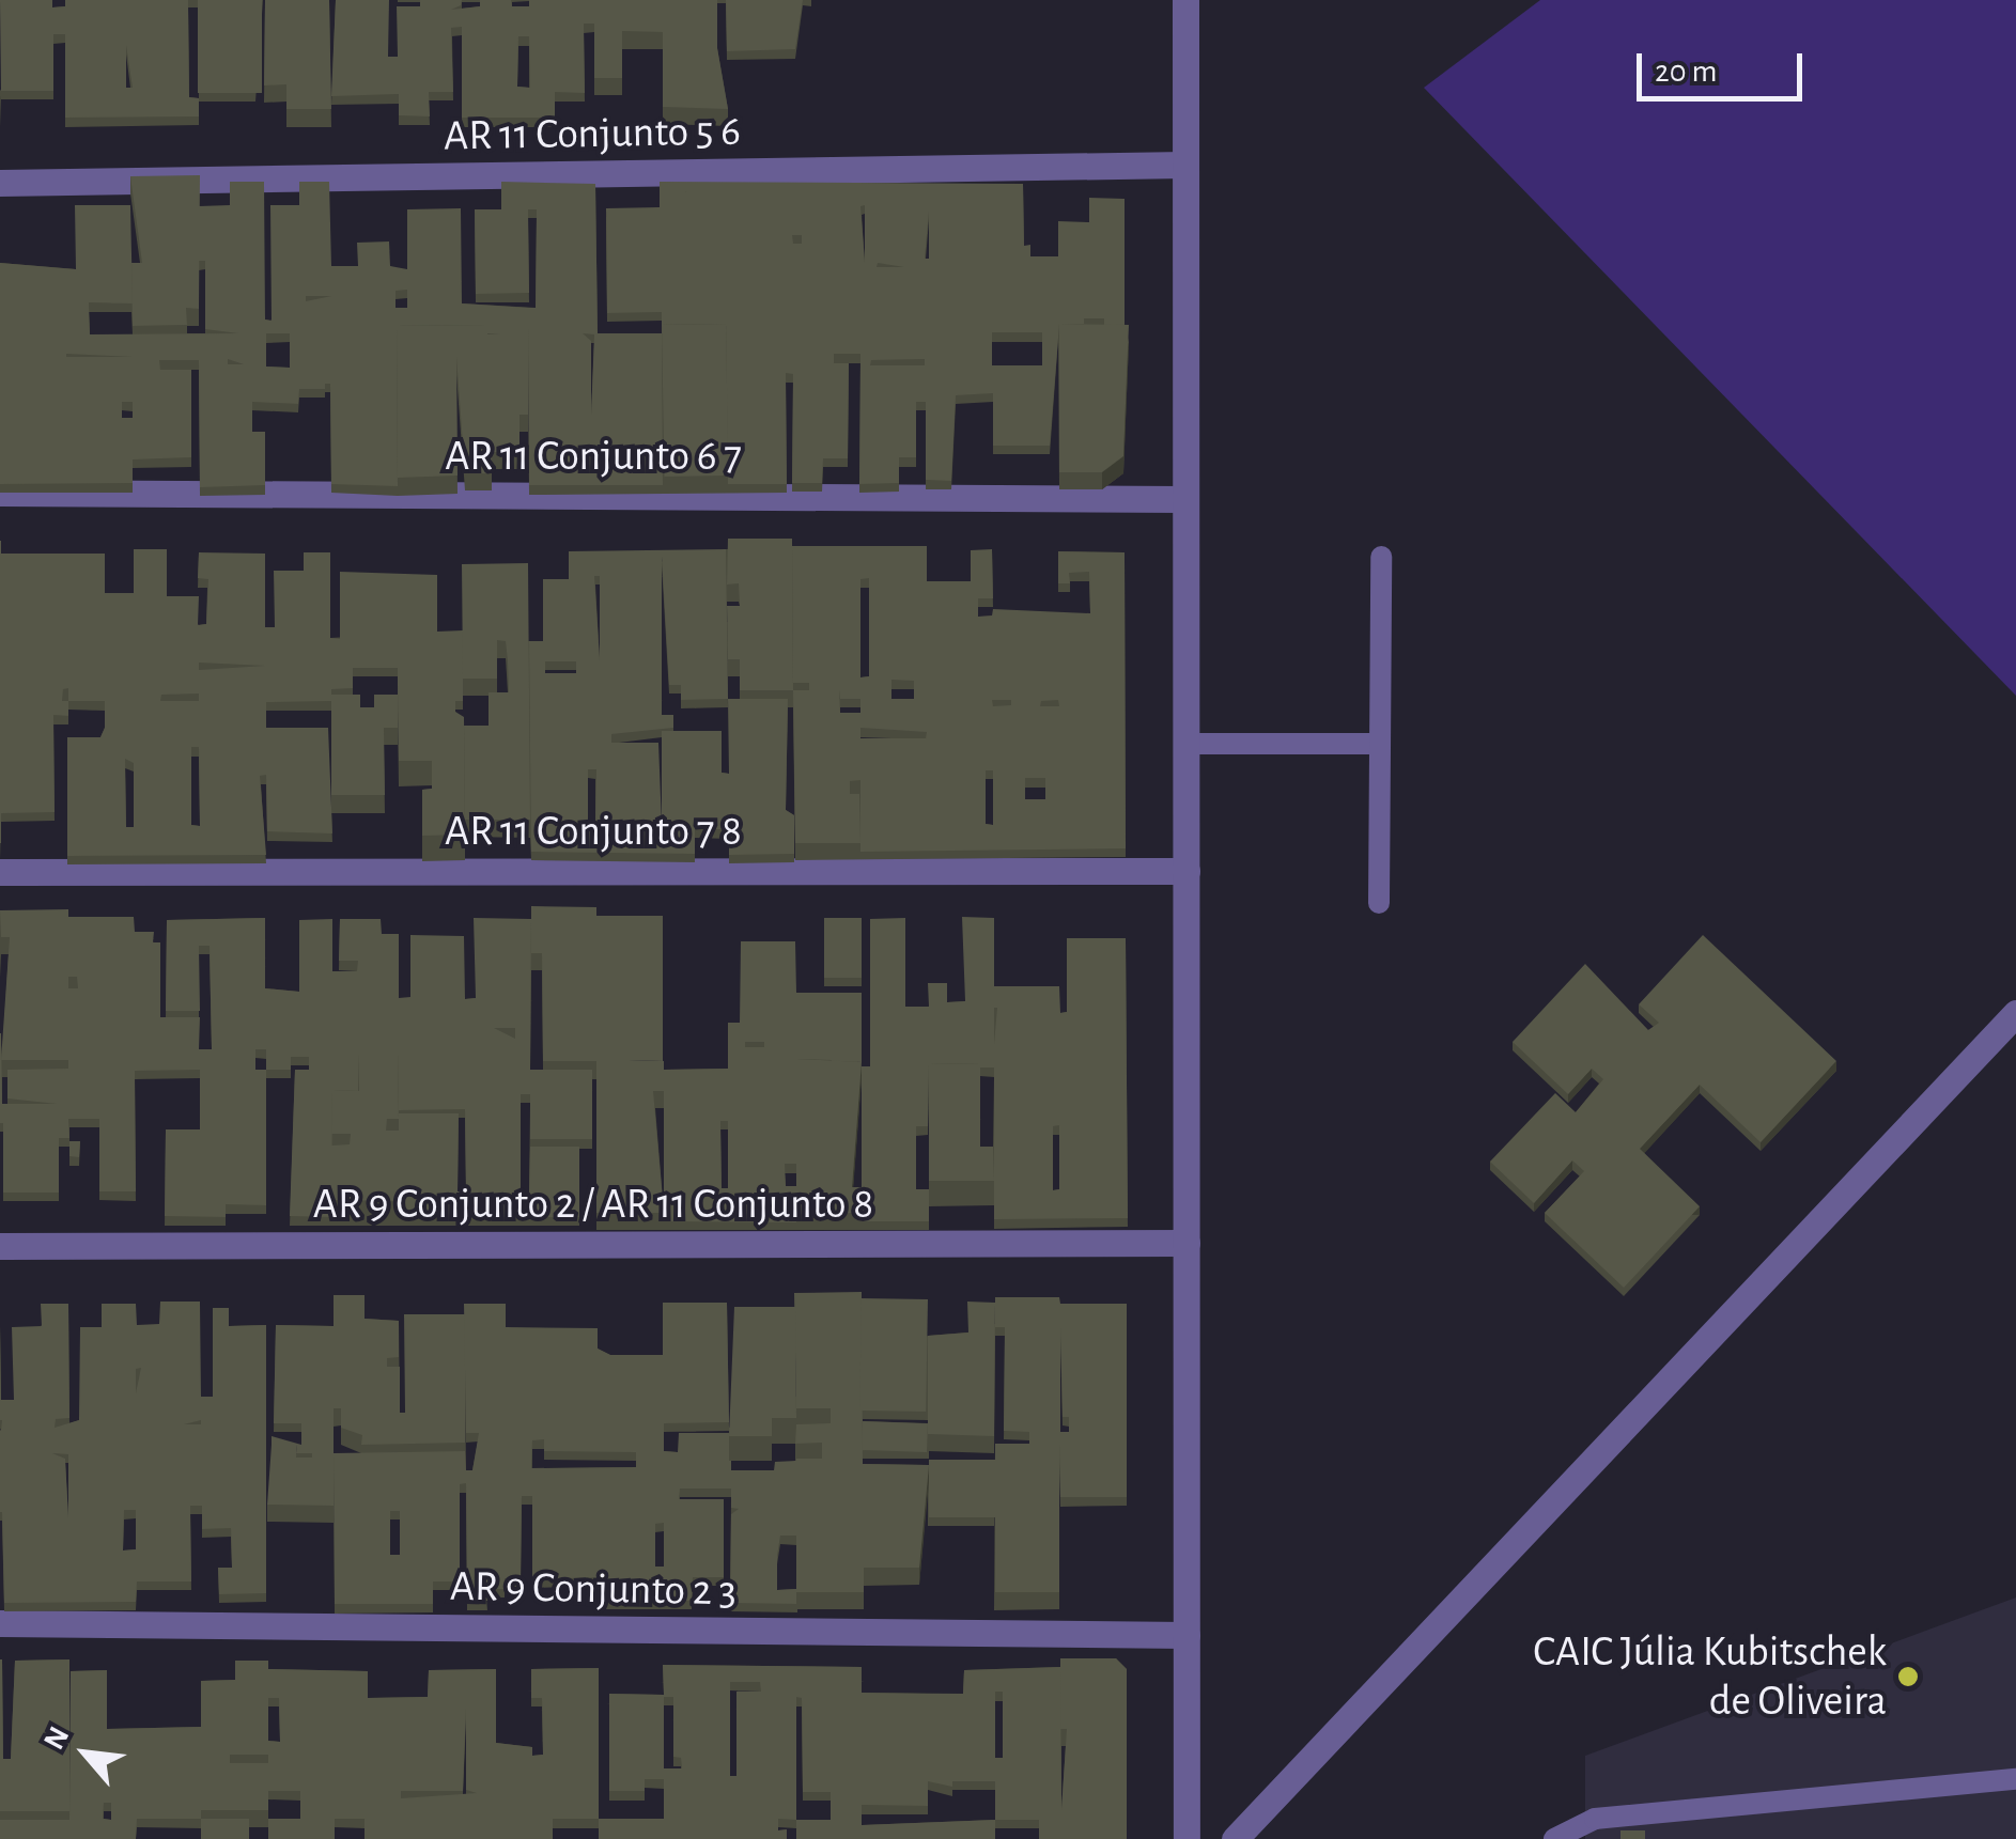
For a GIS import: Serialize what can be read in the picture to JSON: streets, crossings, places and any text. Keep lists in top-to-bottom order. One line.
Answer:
{"streets":{"street":["AR 11 Conjunto 5 6","AR 11 Conjunto 6 7","AR 11 Conjunto 7 8","AR 9 Conjunto 2 / AR 11 Conjunto 8","AR 9 Conjunto 2 3"]},"places":["CAIC Júlia Kubitschek de Oliveira"],"scale_bar":"20 m","north":"top left"}
